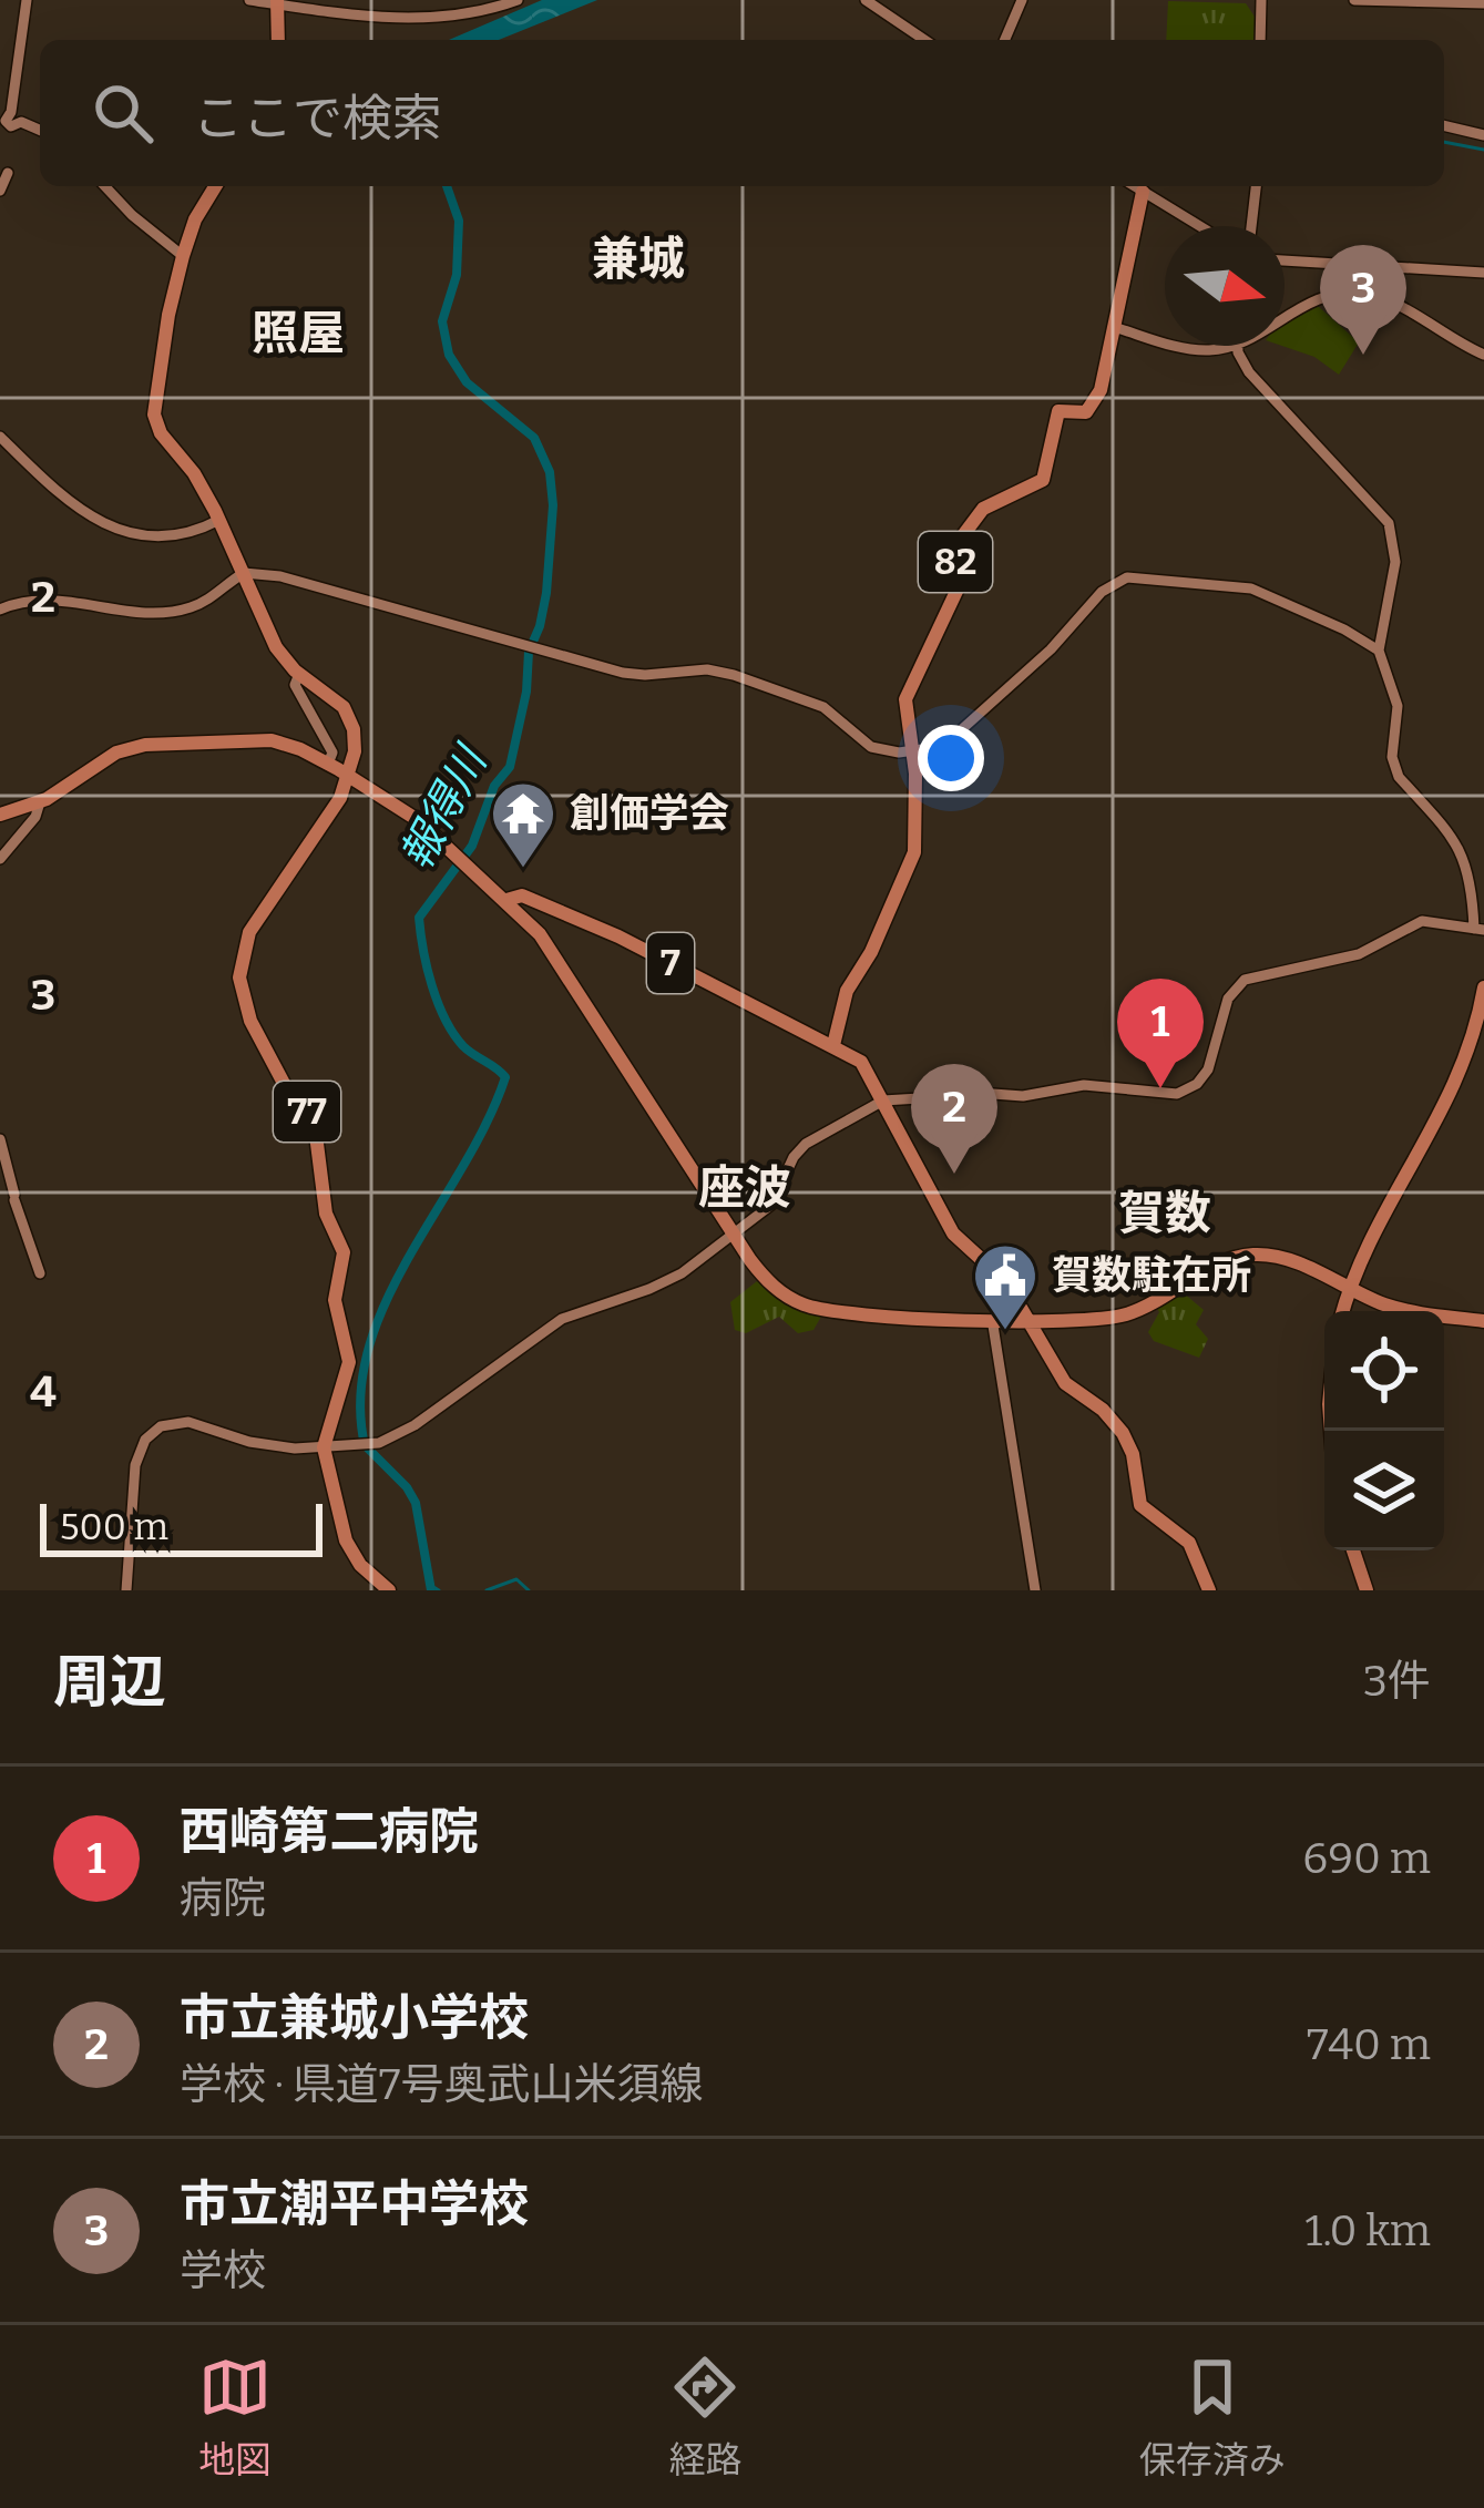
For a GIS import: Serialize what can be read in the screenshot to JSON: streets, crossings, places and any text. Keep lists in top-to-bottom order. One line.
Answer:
{"streets":{"main road":["82","7","77"]},"crossings":[["82","7"],["7","77"]],"districts":["兼城","照屋","座波","賀数"],"water":["報得川"],"places":{"temple":["創価学会"],"public building":["賀数駐在所"]},"scale_bar":"500 m","north":"right","page":{"search":"ここで検索","pins":["3","1","2"],"scale":"500 m","heading":["周辺","3件"],"list":[{"mark":"1","name":"西崎第二病院","note":"病院","value":"690 m"},{"mark":"2","name":"市立兼城小学校","note":"学校 · 県道7号奥武山米須線","value":"740 m"},{"mark":"3","name":"市立潮平中学校","note":"学校","value":"1.0 km"}],"nav":["地図","経路","保存済み"]},"grid":{"rows":["2","3","4"]}}
